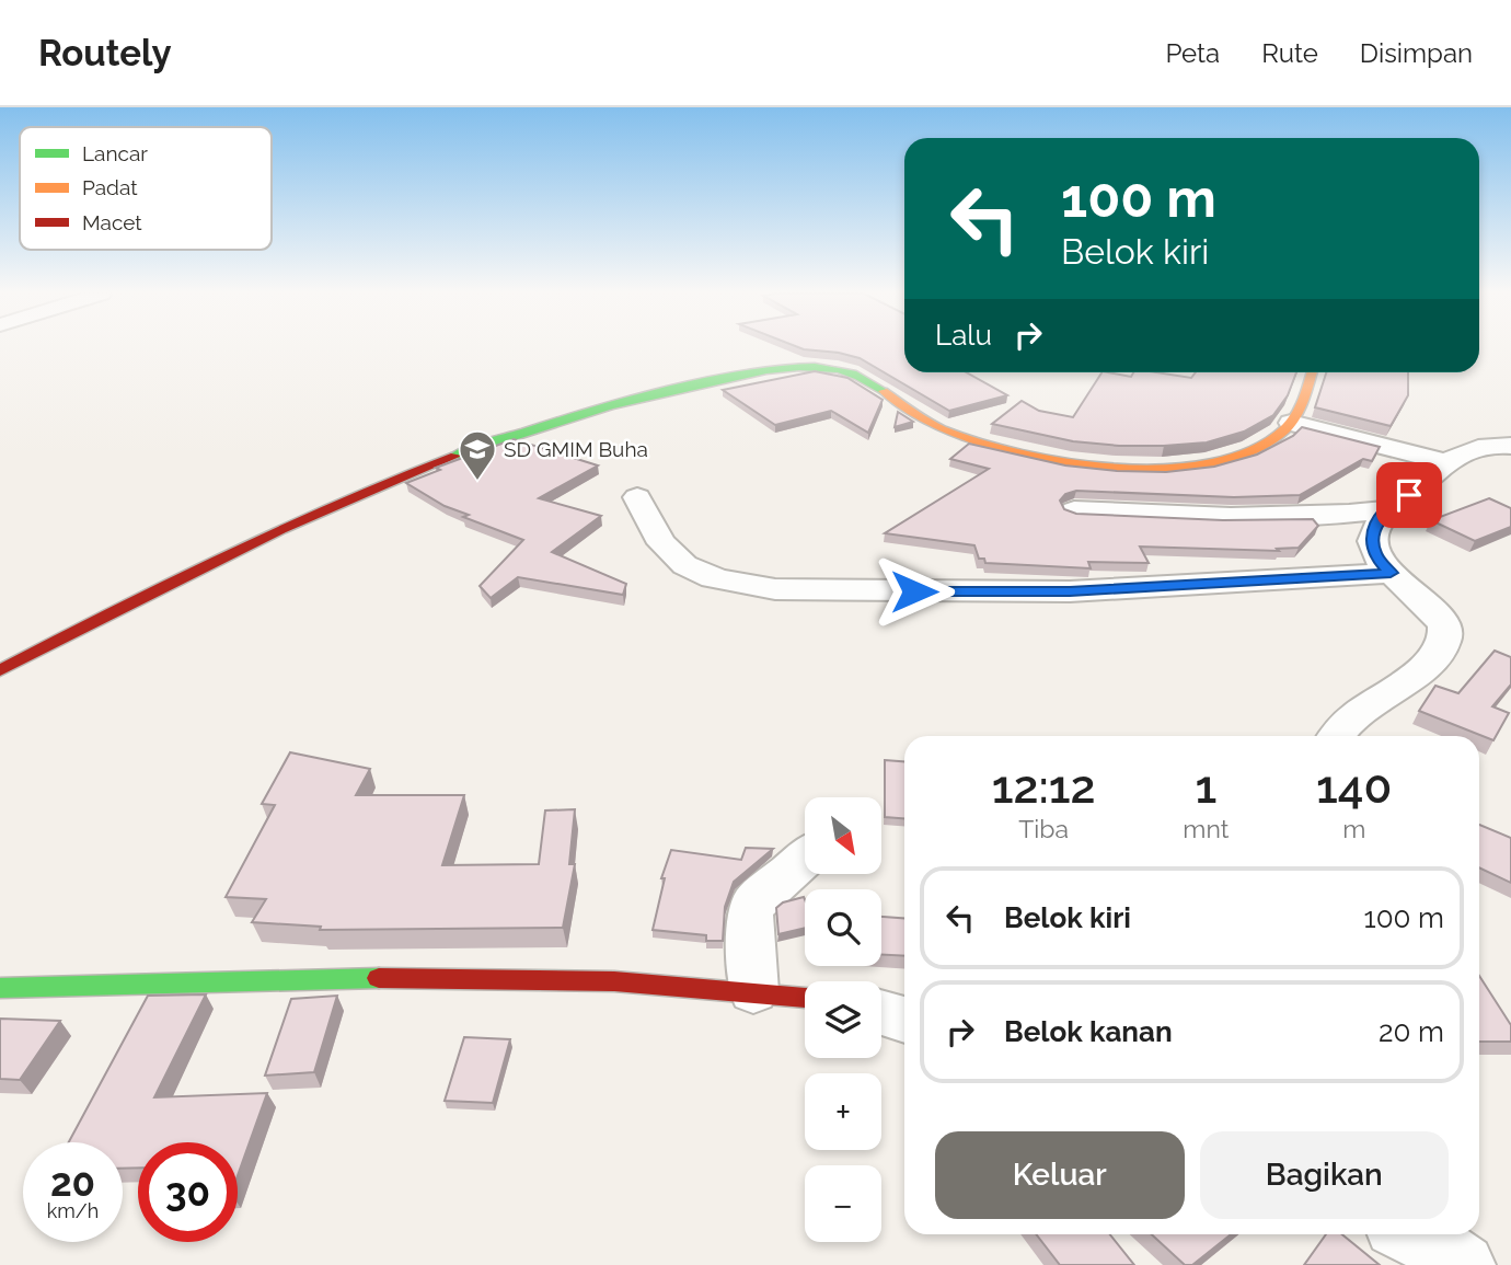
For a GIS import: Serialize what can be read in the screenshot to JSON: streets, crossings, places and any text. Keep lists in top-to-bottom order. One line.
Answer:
{"places":{"school or university":["SD GMIM Buha"]},"legend":["Lancar","Padat","Macet"],"north":"bottom right","page":{"header":"Routely","nav":["Peta","Rute","Disimpan"],"turn":["100 m","Belok kiri"],"then":"Lalu","eta":["12:12","Tiba","1","mnt","140","m"],"map_buttons":["+","−"],"list":[{"name":"Belok kiri","value":"100 m"},{"name":"Belok kanan","value":"20 m"}],"buttons":["Keluar","Bagikan"],"speed":"20 km/h","limit":"30"}}
